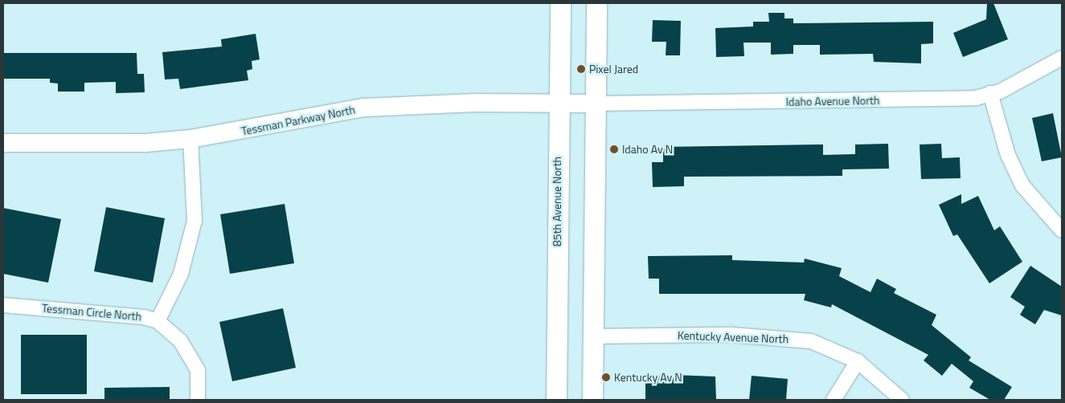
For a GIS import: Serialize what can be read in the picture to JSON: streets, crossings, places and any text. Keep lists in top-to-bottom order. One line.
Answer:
{"streets":{"main road":["85th Avenue North"],"street":["Idaho Avenue North","Tessman Parkway North","Tessman Circle North","Kentucky Avenue North"]},"crossings":[["Idaho Avenue North","Tessman Parkway North"],["Tessman Parkway North","85th Avenue North"]],"places":["Pixel Jared","Idaho Av N","Kentucky Av N"]}
